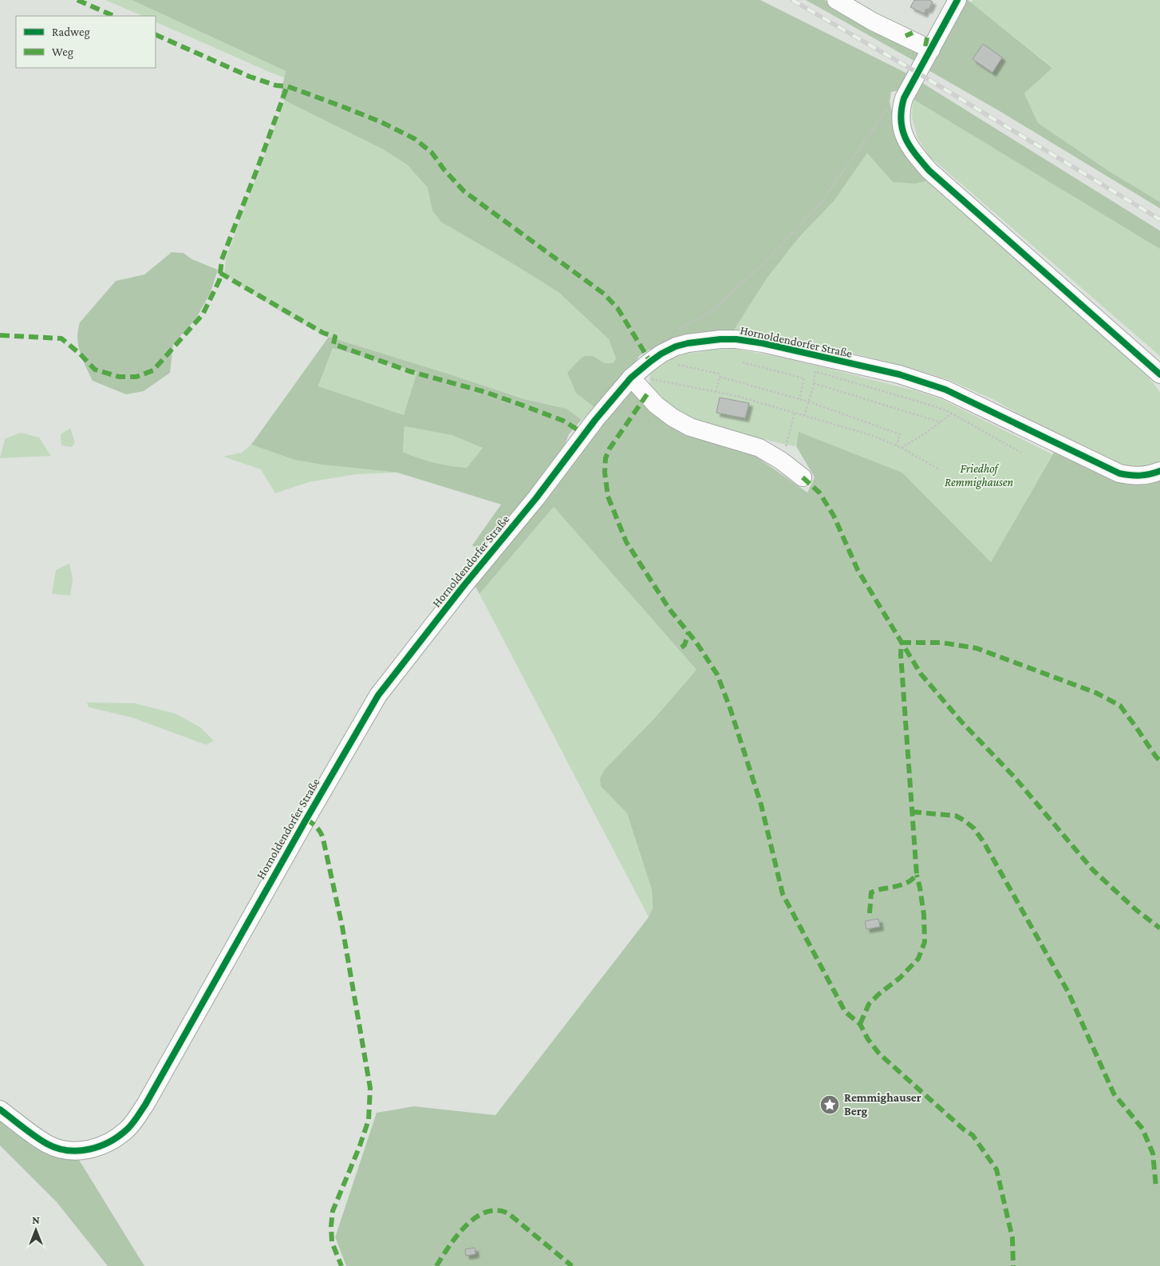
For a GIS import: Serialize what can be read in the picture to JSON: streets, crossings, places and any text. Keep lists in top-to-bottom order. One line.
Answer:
{"streets":{"street":["Hornoldendorfer Straße"]},"parks":["Friedhof Remmighausen"],"places":{"place":["Remmighauser Berg"]},"legend":["Radweg","Weg"],"north":"top"}
